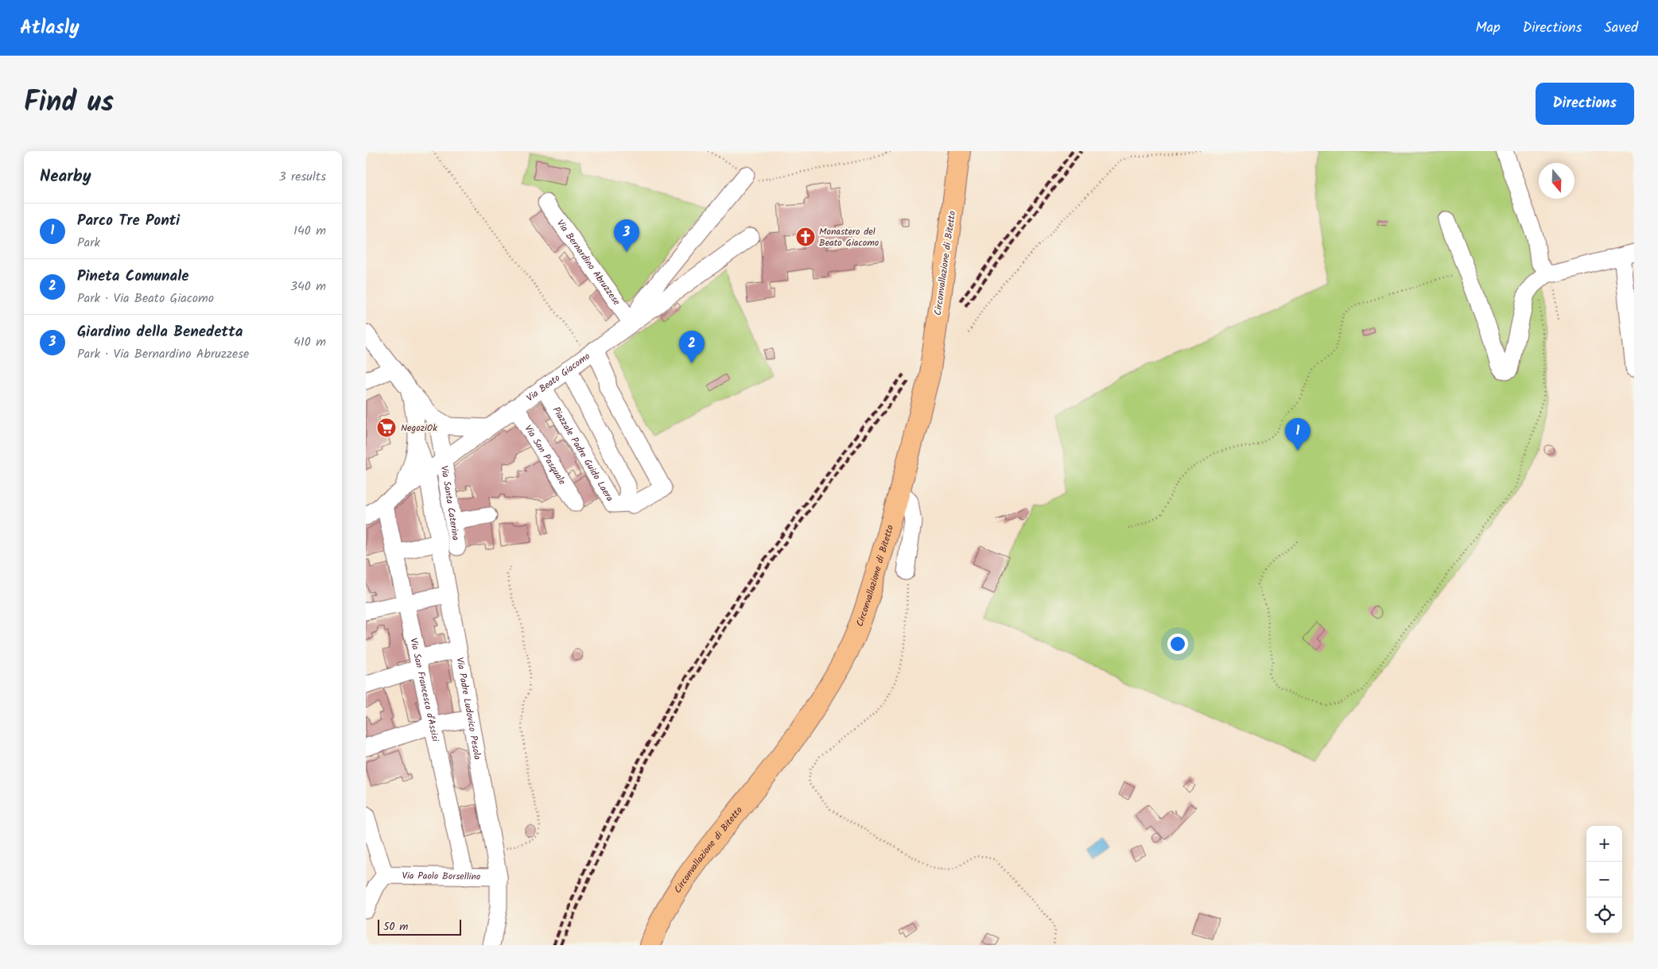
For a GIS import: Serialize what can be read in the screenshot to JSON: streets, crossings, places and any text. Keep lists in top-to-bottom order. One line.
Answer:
{"streets":{"main road":["Circonvallazione di Bitetto"],"street":["Via Bernardino Abruzzese","Via Beato Giacomo","Piazzale Padre Guido Laera","Via San Pasquale","Via Santa Caterina","Via San Francesco d'Assisi","Via Padre Ludovico Pesola","Via Paolo Borsellino"]},"crossings":[["Via Bernardino Abruzzese","Via Beato Giacomo"],["Via Beato Giacomo","Piazzale Padre Guido Laera"],["Via Beato Giacomo","Via San Pasquale"],["Via Beato Giacomo","Via Santa Caterina"],["Via Beato Giacomo","Via San Francesco d'Assisi"],["Via Beato Giacomo","Via Padre Ludovico Pesola"],["Via San Francesco d'Assisi","Via Paolo Borsellino"],["Via Padre Ludovico Pesola","Via Paolo Borsellino"]],"places":{"church":["Monastero del Beato Giacomo"],"supermarket":["NegoziOk"]},"scale_bar":"50 m","north":"bottom","page":{"header":"Atlasly","nav":["Map","Directions","Saved"],"title":"Find us","buttons":"Directions","heading":["Nearby","3 results"],"list":[{"mark":"1","name":"Parco Tre Ponti","note":"Park","value":"140 m"},{"mark":"2","name":"Pineta Comunale","note":"Park · Via Beato Giacomo","value":"340 m"},{"mark":"3","name":"Giardino della Benedetta","note":"Park · Via Bernardino Abruzzese","value":"410 m"}],"pins":["3","2","1"],"map_buttons":["+","−"],"scale":"50 m"}}
